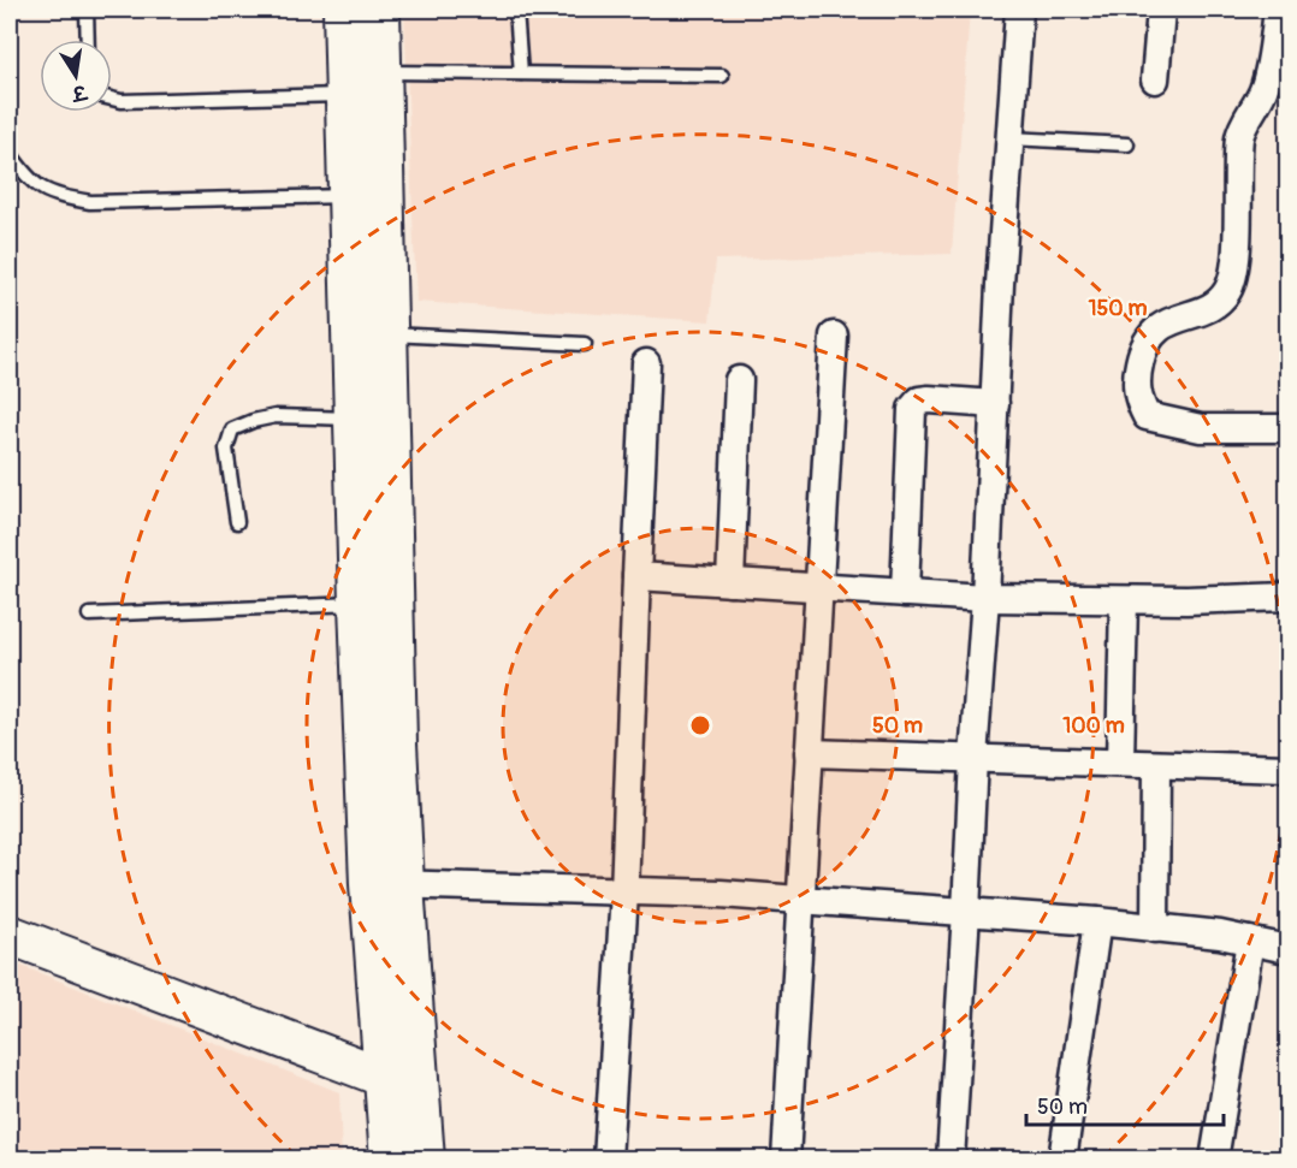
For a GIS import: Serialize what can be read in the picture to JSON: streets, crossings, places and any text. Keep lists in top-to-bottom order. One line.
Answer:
{"scale_bar":"50 m","north":"bottom","rings":["150 m","50 m","100 m"]}
